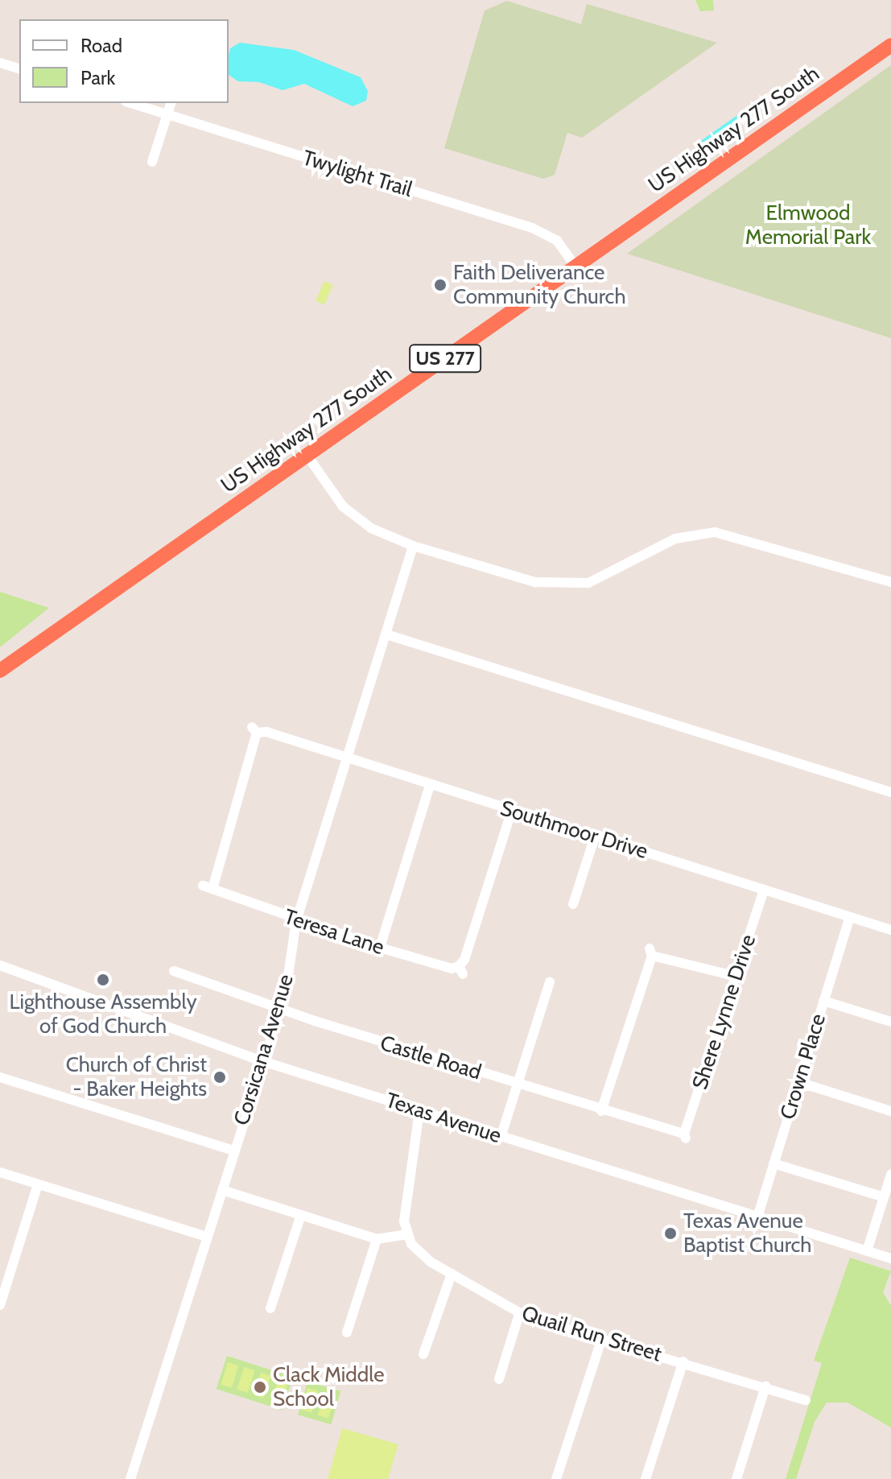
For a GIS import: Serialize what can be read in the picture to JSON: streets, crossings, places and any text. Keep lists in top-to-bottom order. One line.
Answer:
{"streets":{"highway":["US Highway 277 South","US 277"],"street":["Twylight Trail","Southmoor Drive","Teresa Lane","Shere Lynne Drive","Corsicana Avenue","Castle Road","Crown Place","Texas Avenue","Quail Run Street"]},"crossings":[["US Highway 277 South","Twylight Trail"],["Southmoor Drive","Teresa Lane"],["Southmoor Drive","Shere Lynne Drive"],["Southmoor Drive","Corsicana Avenue"],["Southmoor Drive","Crown Place"],["Teresa Lane","Corsicana Avenue"],["Shere Lynne Drive","Castle Road"],["Corsicana Avenue","Castle Road"],["Corsicana Avenue","Texas Avenue"],["Crown Place","Texas Avenue"]],"parks":["Elmwood Memorial Park"],"places":["Faith Deliverance Community Church","Lighthouse Assembly of God Church","Church of Christ - Baker Heights","Texas Avenue Baptist Church","Clack Middle School"],"legend":["Road","Park"]}
